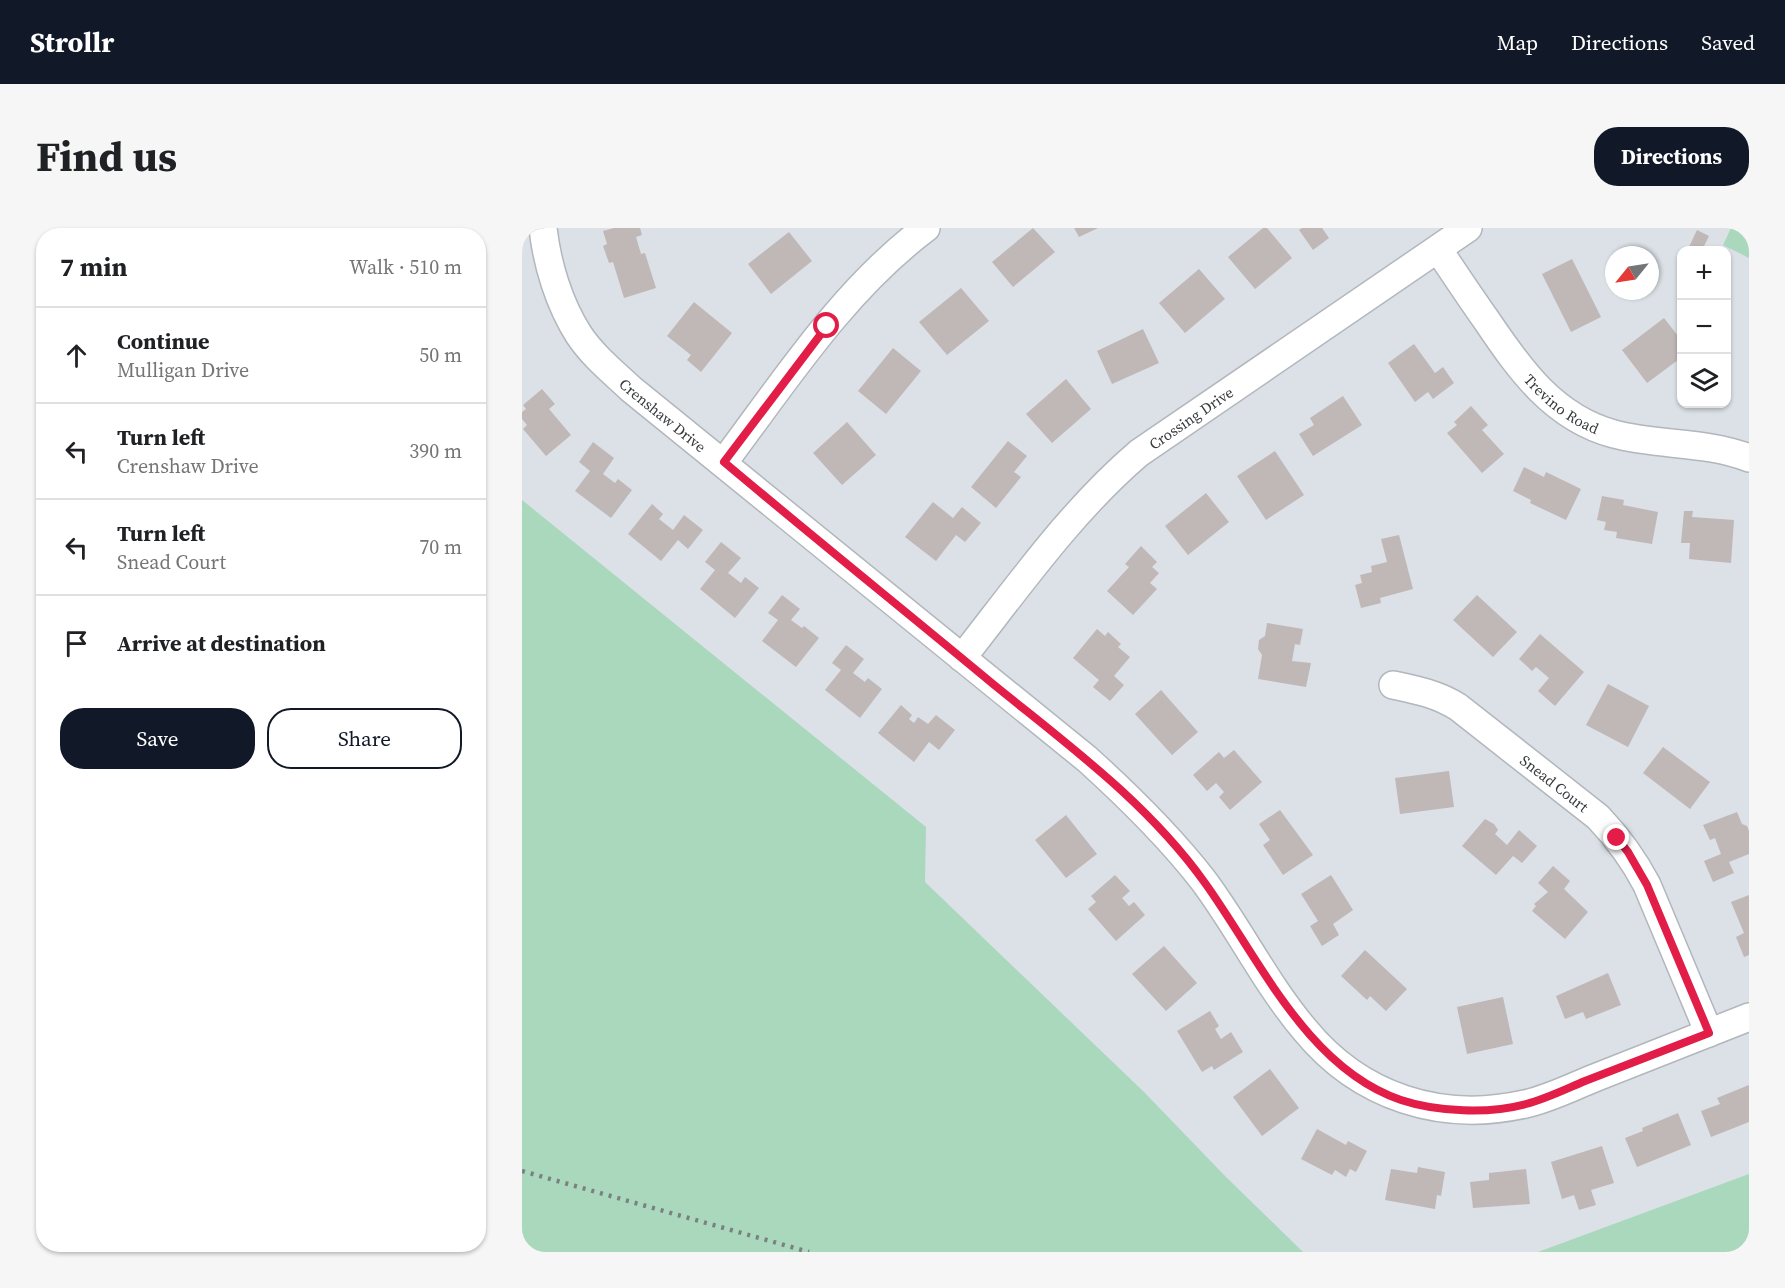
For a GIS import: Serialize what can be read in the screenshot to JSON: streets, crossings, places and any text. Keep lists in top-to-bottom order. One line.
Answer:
{"streets":{"street":["Trevino Road","Crenshaw Drive","Crossing Drive","Snead Court"]},"crossings":[["Trevino Road","Crossing Drive"],["Crenshaw Drive","Crossing Drive"],["Crenshaw Drive","Snead Court"]],"north":"bottom left","page":{"header":"Strollr","nav":["Map","Directions","Saved"],"title":"Find us","buttons":["Directions",["Save","Share"]],"heading":["7 min","Walk · 510 m"],"map_buttons":["+","−"],"list":[["Continue","Mulligan Drive","50 m"],["Turn left","Crenshaw Drive","390 m"],["Turn left","Snead Court","70 m"],"Arrive at destination"]}}
